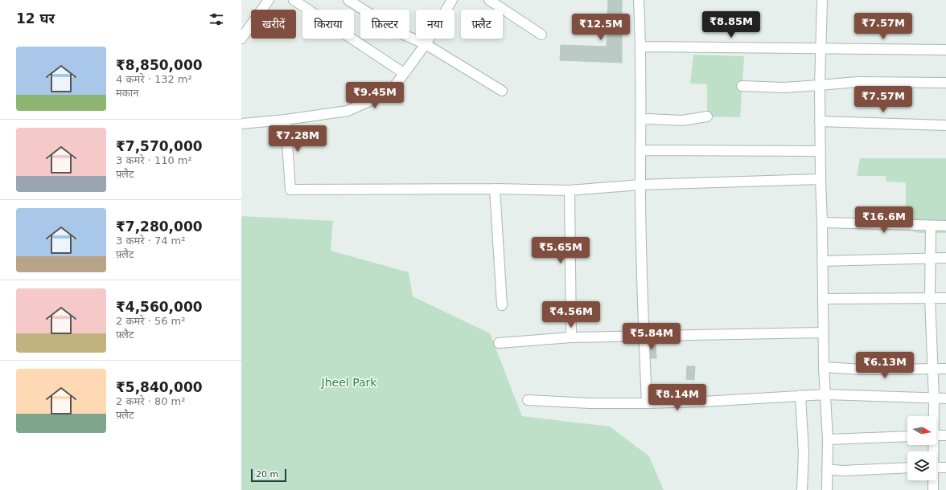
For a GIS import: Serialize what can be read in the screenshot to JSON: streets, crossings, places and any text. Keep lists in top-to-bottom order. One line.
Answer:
{"parks":["Jheel Park"],"scale_bar":"20 m","north":"right","page":{"heading":"12 घर","chip":["खरीदें","किराया","फ़िल्टर","नया","फ़्लैट"],"price":["₹8.85M","₹7.57M","₹12.5M","₹9.45M","₹7.57M","₹7.28M","₹16.6M","₹5.65M","₹4.56M","₹5.84M","₹6.13M","₹8.14M"],"list":[{"name":"₹8,850,000","note":"4 कमरे · 132 m² · मकान"},{"name":"₹7,570,000","note":"3 कमरे · 110 m² · फ़्लैट"},{"name":"₹7,280,000","note":"3 कमरे · 74 m² · फ़्लैट"},{"name":"₹4,560,000","note":"2 कमरे · 56 m² · फ़्लैट"},{"name":"₹5,840,000","note":"2 कमरे · 80 m² · फ़्लैट"}],"scale":"20 m"}}
